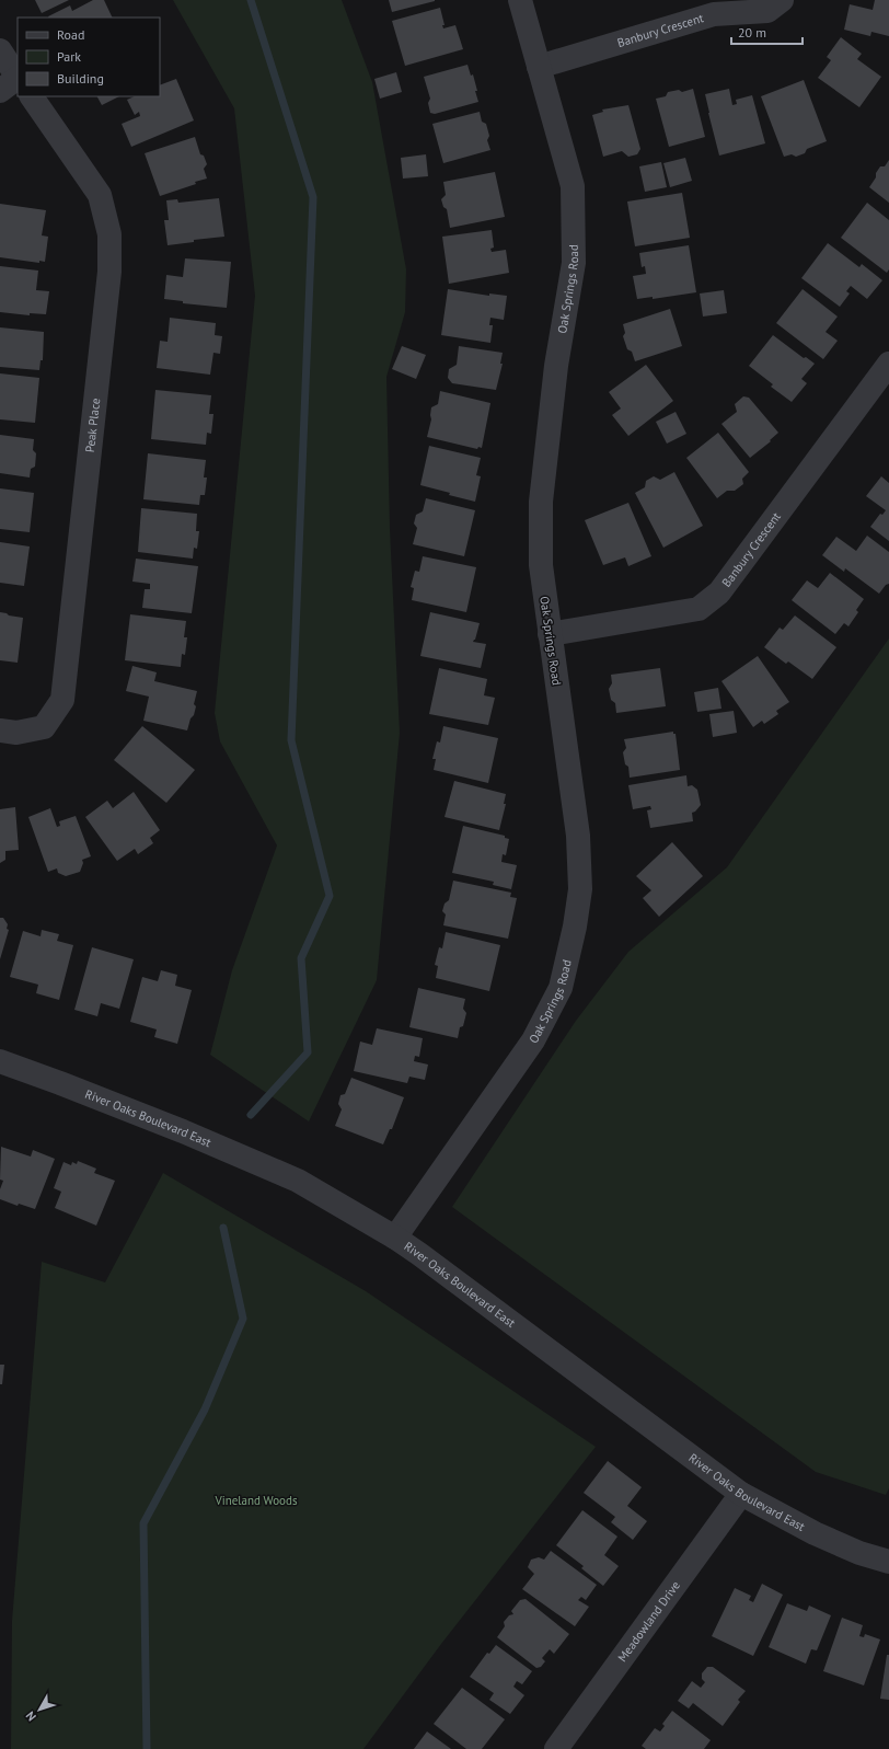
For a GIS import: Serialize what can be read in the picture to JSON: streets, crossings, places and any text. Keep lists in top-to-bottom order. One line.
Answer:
{"streets":{"street":["Banbury Crescent","Oak Springs Road","Peak Place","River Oaks Boulevard East","Meadowland Drive"]},"crossings":[["Banbury Crescent","Oak Springs Road"],["Oak Springs Road","River Oaks Boulevard East"],["River Oaks Boulevard East","Meadowland Drive"]],"parks":["Vineland Woods"],"legend":["Road","Park","Building"],"scale_bar":"20 m","north":"bottom left"}
